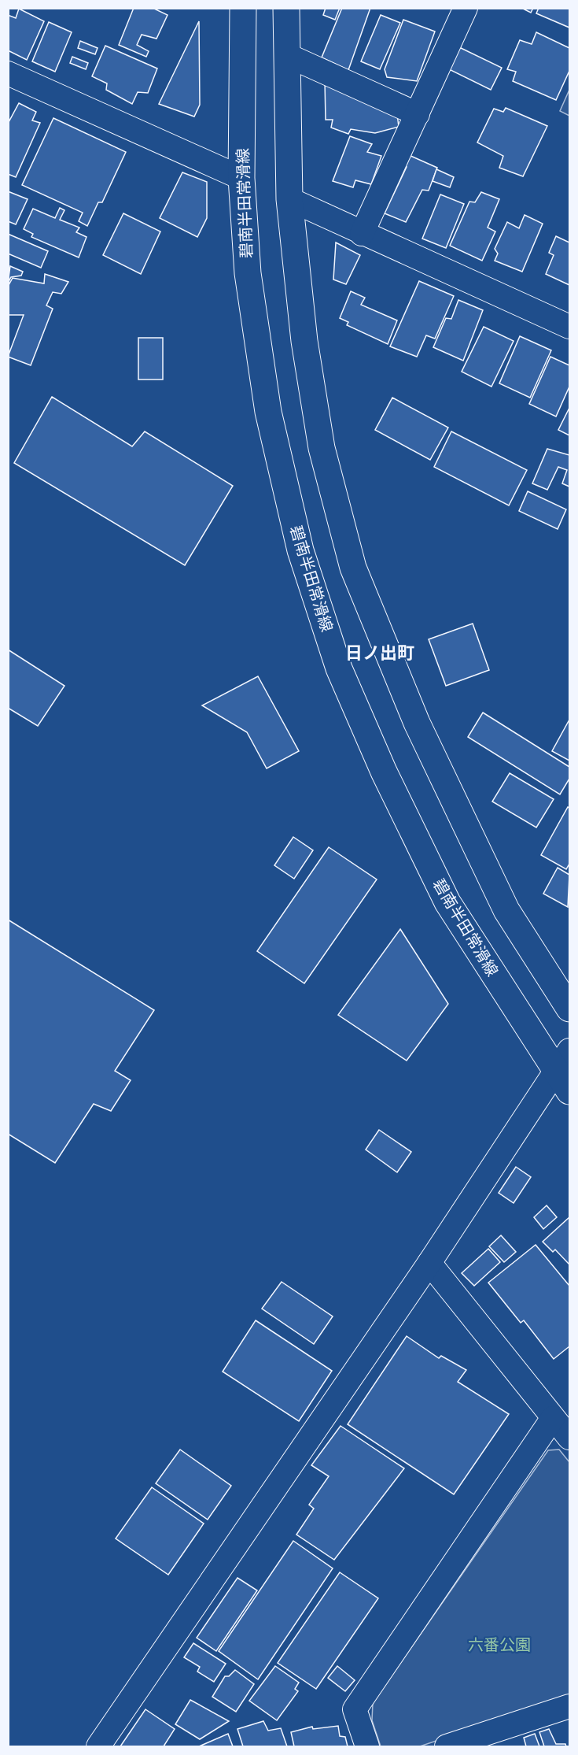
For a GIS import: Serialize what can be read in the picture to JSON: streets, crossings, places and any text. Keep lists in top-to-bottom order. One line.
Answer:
{"streets":{"main road":["碧南半田常滑線"]},"districts":["日ノ出町"],"parks":["六番公園"]}
